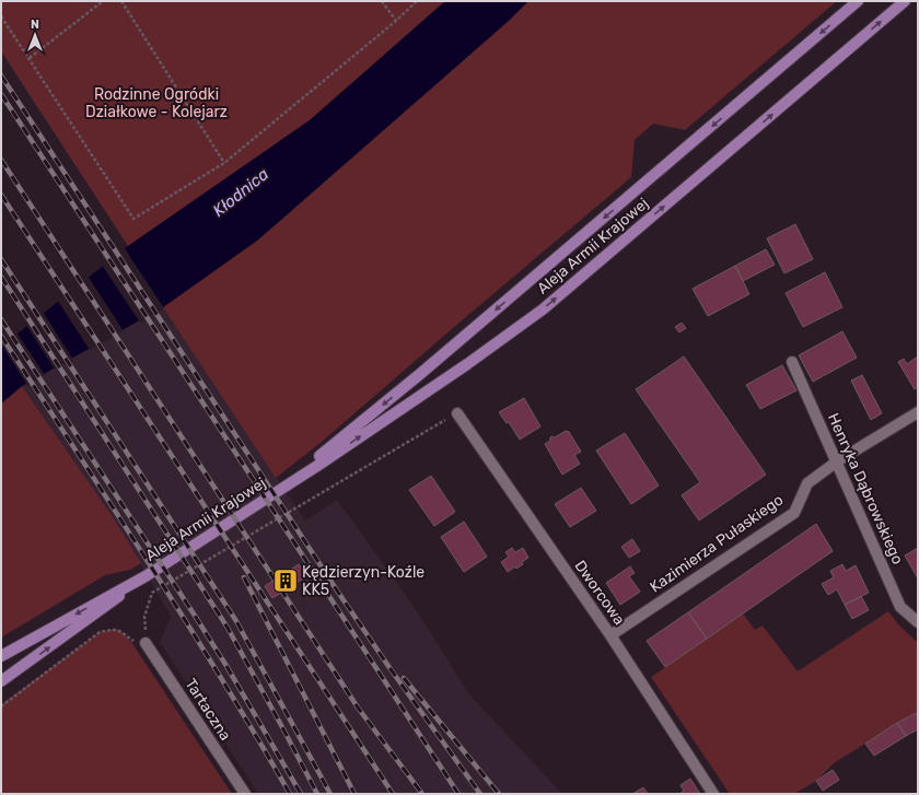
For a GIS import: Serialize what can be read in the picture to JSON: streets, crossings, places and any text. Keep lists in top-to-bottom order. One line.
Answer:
{"streets":{"main road":["Aleja Armii Krajowej"],"street":["Henryka Dąbrowskiego","Kazimierza Pułaskiego","Dworcowa","Tartaczna"]},"crossings":[["Henryka Dąbrowskiego","Kazimierza Pułaskiego"],["Kazimierza Pułaskiego","Dworcowa"]],"water":["Kłodnica"],"parks":["Rodzinne Ogródki Działkowe - Kolejarz"],"places":{"building":["Kędzierzyn-Koźle KK5"]},"north":"top"}
